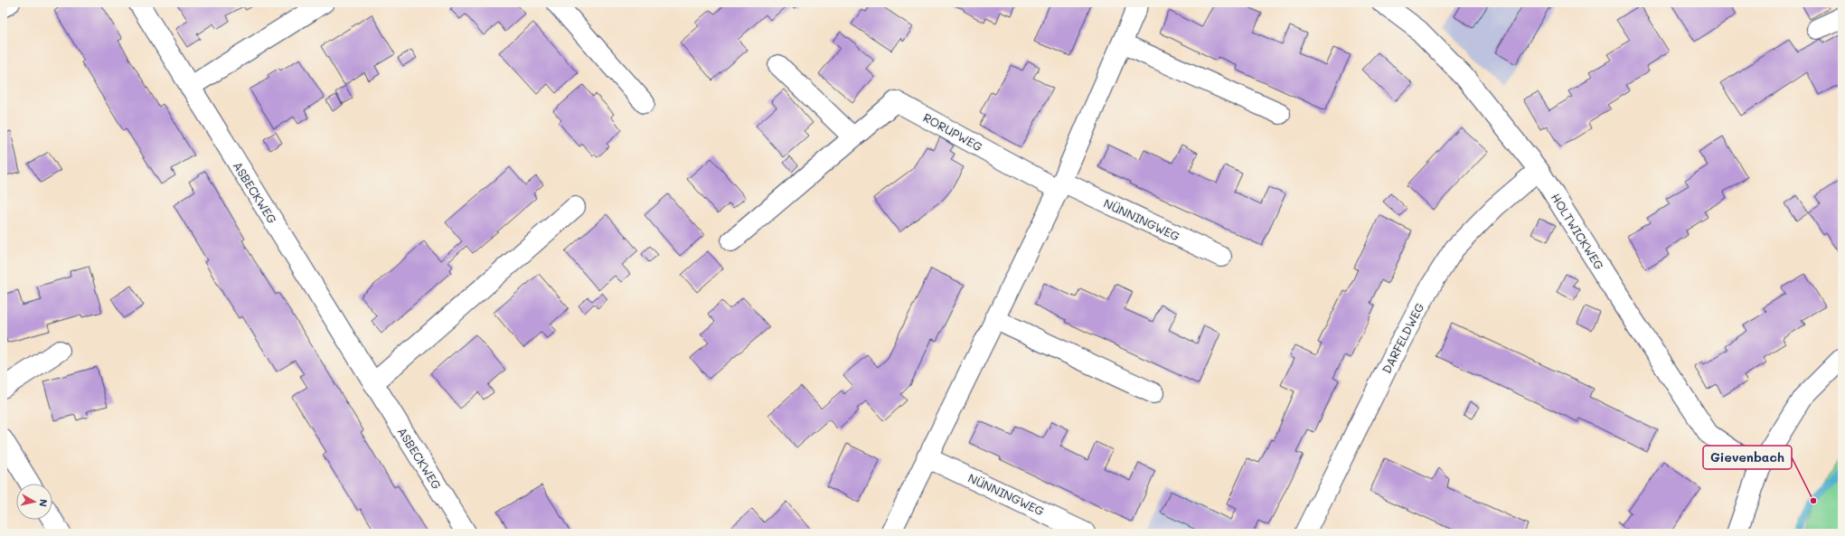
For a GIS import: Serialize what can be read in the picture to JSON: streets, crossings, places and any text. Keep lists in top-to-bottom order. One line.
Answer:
{"streets":{"street":["RORUPWEG","ASBECKWEG","NÜNNINGWEG","HOLTWICKWEG","DARFELDWEG"]},"crossings":[["RORUPWEG","NÜNNINGWEG"],["HOLTWICKWEG","DARFELDWEG"]],"places":["Gievenbach"],"north":"right"}
